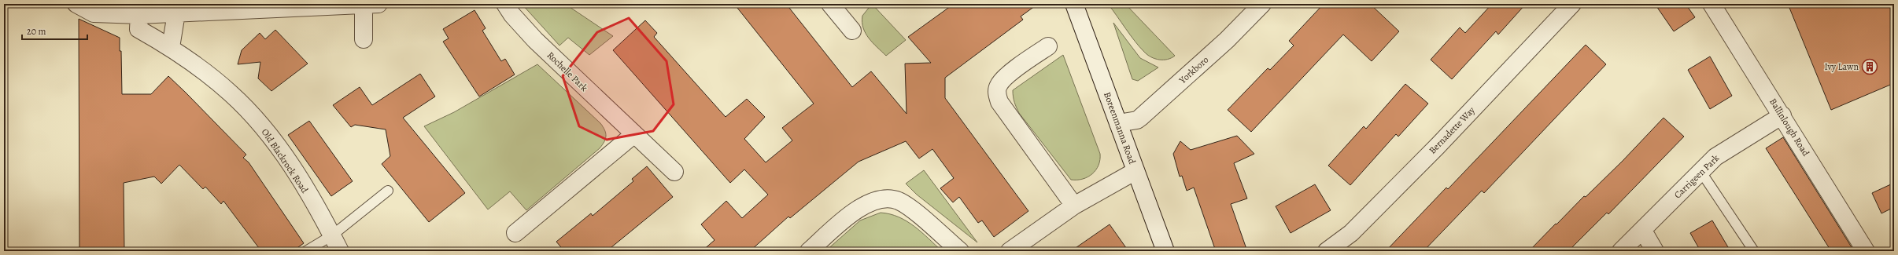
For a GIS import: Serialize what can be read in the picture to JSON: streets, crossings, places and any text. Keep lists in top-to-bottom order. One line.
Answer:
{"streets":{"street":["Yorkboro","Rochelle Park","Ballinlough Road","Boreenmanna Road","Bernadette Way","Old Blackrock Road","Carrigeen Park"]},"crossings":[["Yorkboro","Boreenmanna Road"],["Ballinlough Road","Carrigeen Park"]],"places":{"building":["Ivy Lawn"]},"scale_bar":"20 m"}
